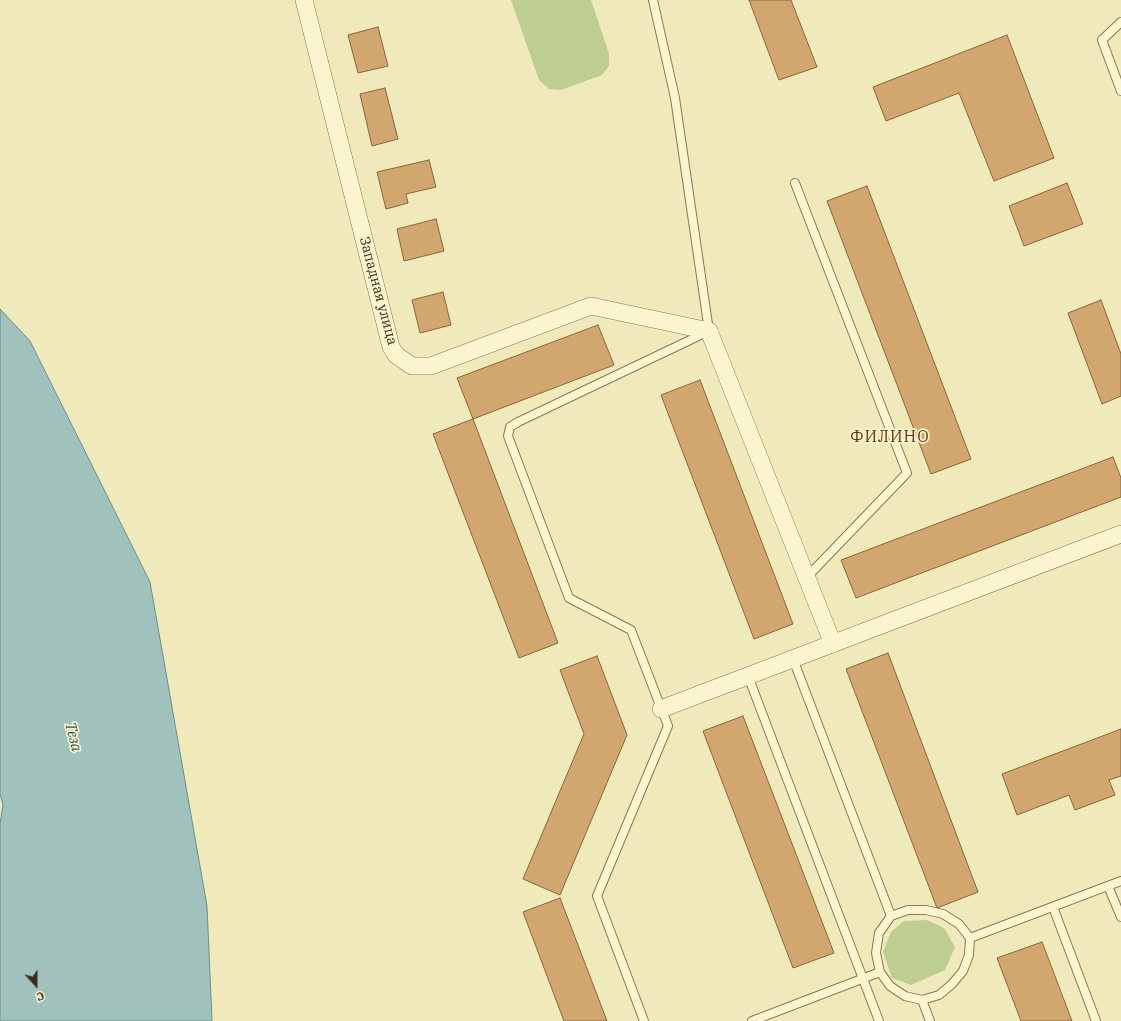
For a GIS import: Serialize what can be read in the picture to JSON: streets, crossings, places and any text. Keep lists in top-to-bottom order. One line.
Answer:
{"streets":{"street":["Западная улица"]},"districts":["ФИЛИНО"],"water":["Теза"],"north":"bottom"}
